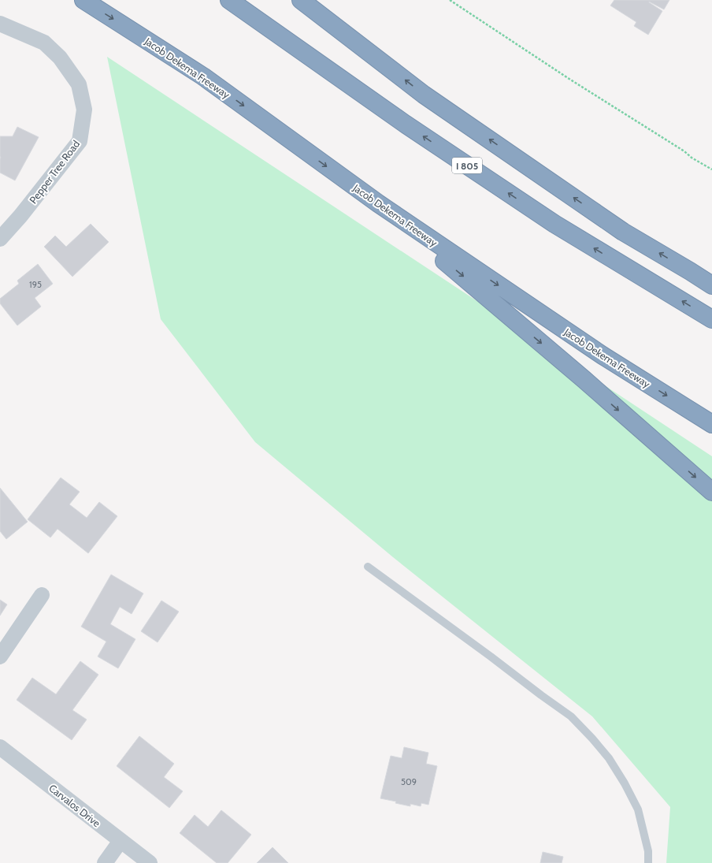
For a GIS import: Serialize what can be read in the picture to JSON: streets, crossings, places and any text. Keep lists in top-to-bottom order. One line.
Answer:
{"streets":{"highway":["Jacob Dekema Freeway","I 805"],"street":["Pepper Tree Road","Carvalos Drive"]},"house_numbers":["195","509"]}
